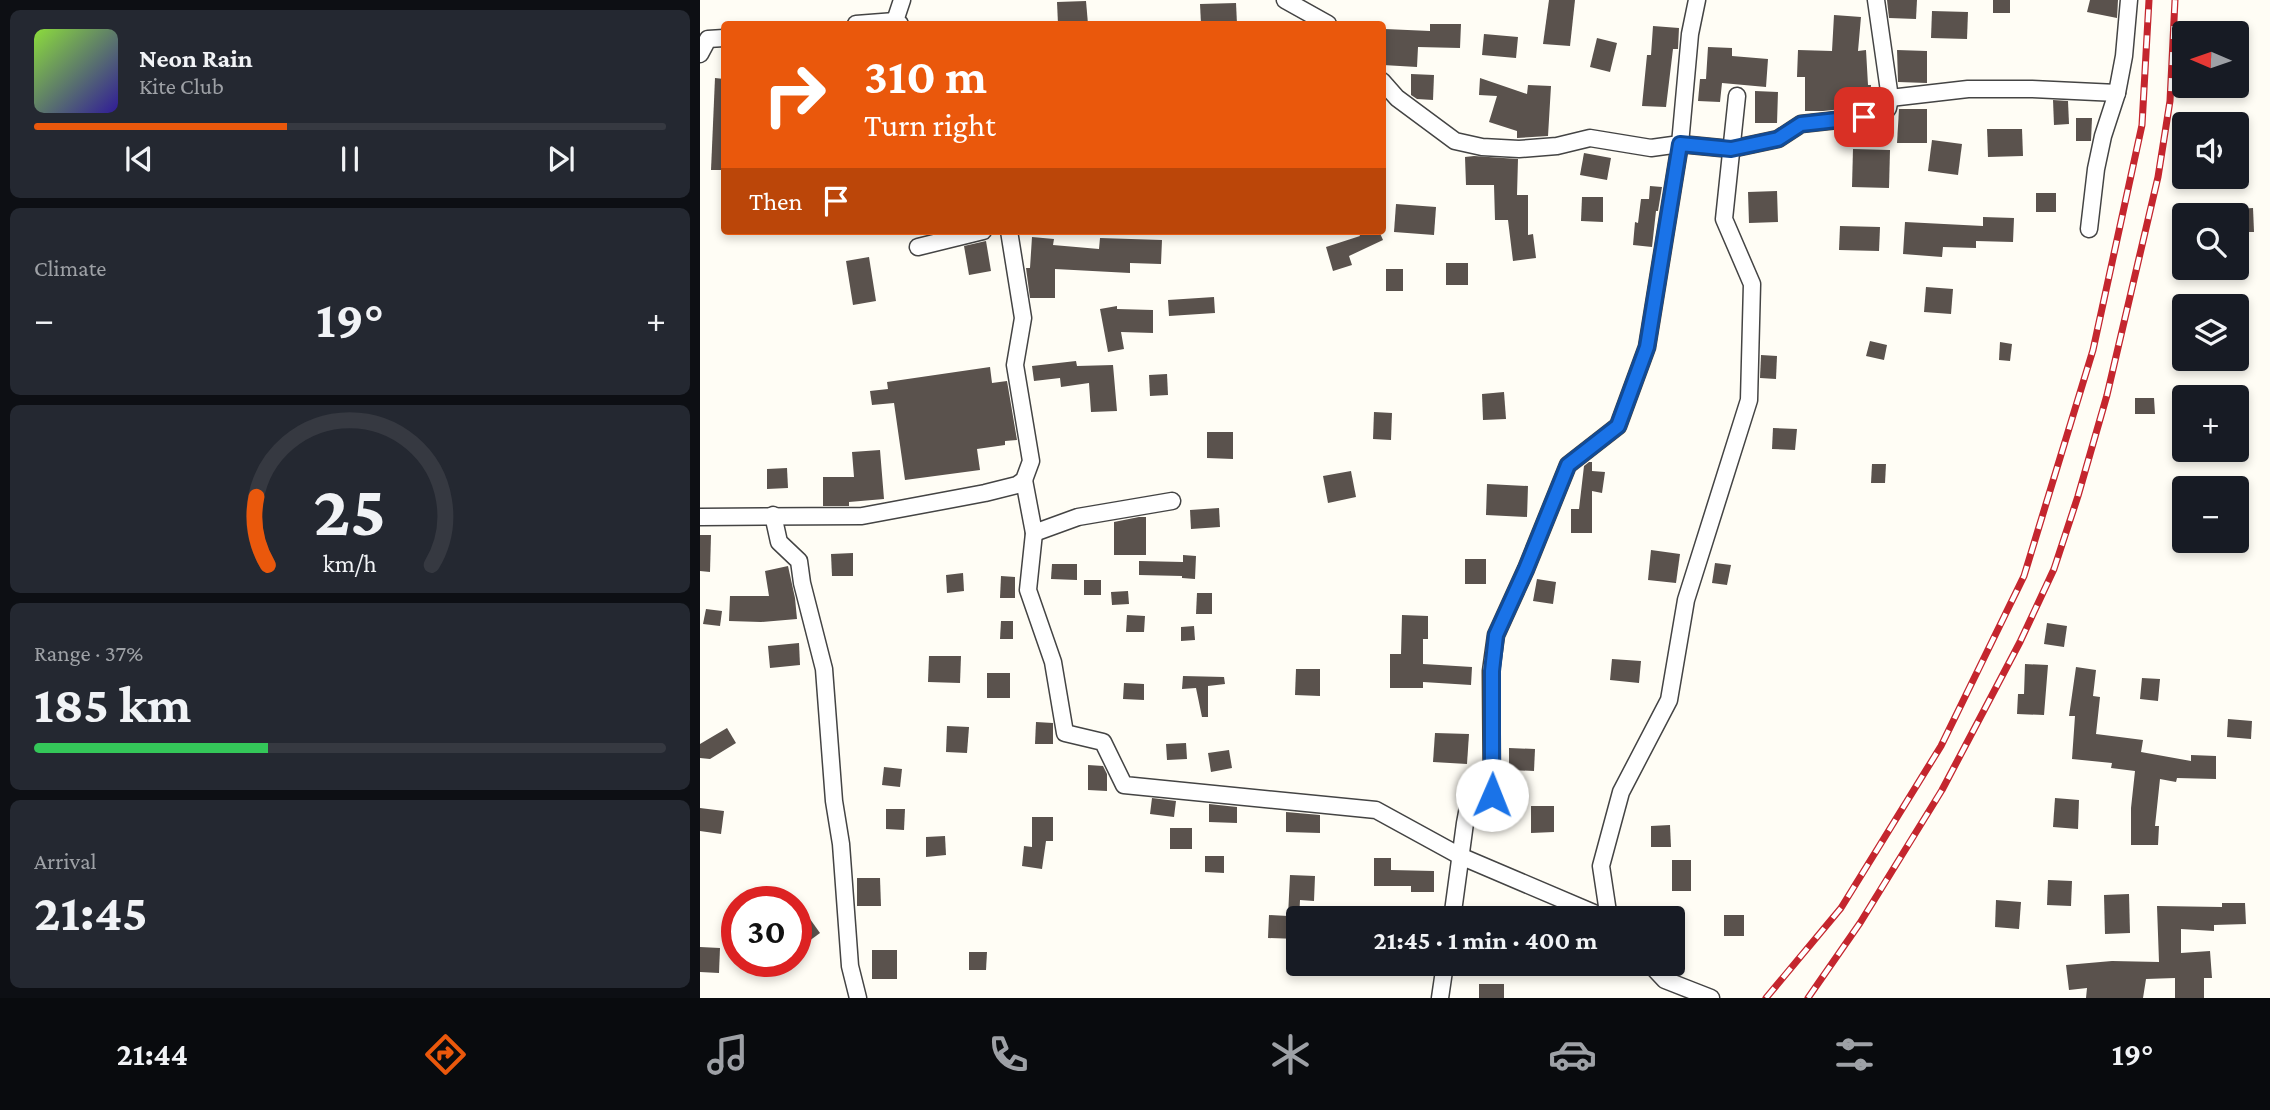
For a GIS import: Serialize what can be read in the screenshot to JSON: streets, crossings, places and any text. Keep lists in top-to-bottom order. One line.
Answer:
{"north":"left","page":{"map_buttons":["+","−"],"turn":["310 m","Turn right"],"song":["Neon Rain","Kite Club"],"then":"Then","tile":["Climate",["Range · 37%","185 km"],["Arrival","21:45"]],"heat":["−","19°","+"],"limit":"30","trip":"21:45 · 1 min · 400 m","tabs":["21:44","19°"],"gauge":["25","km/h"]}}
